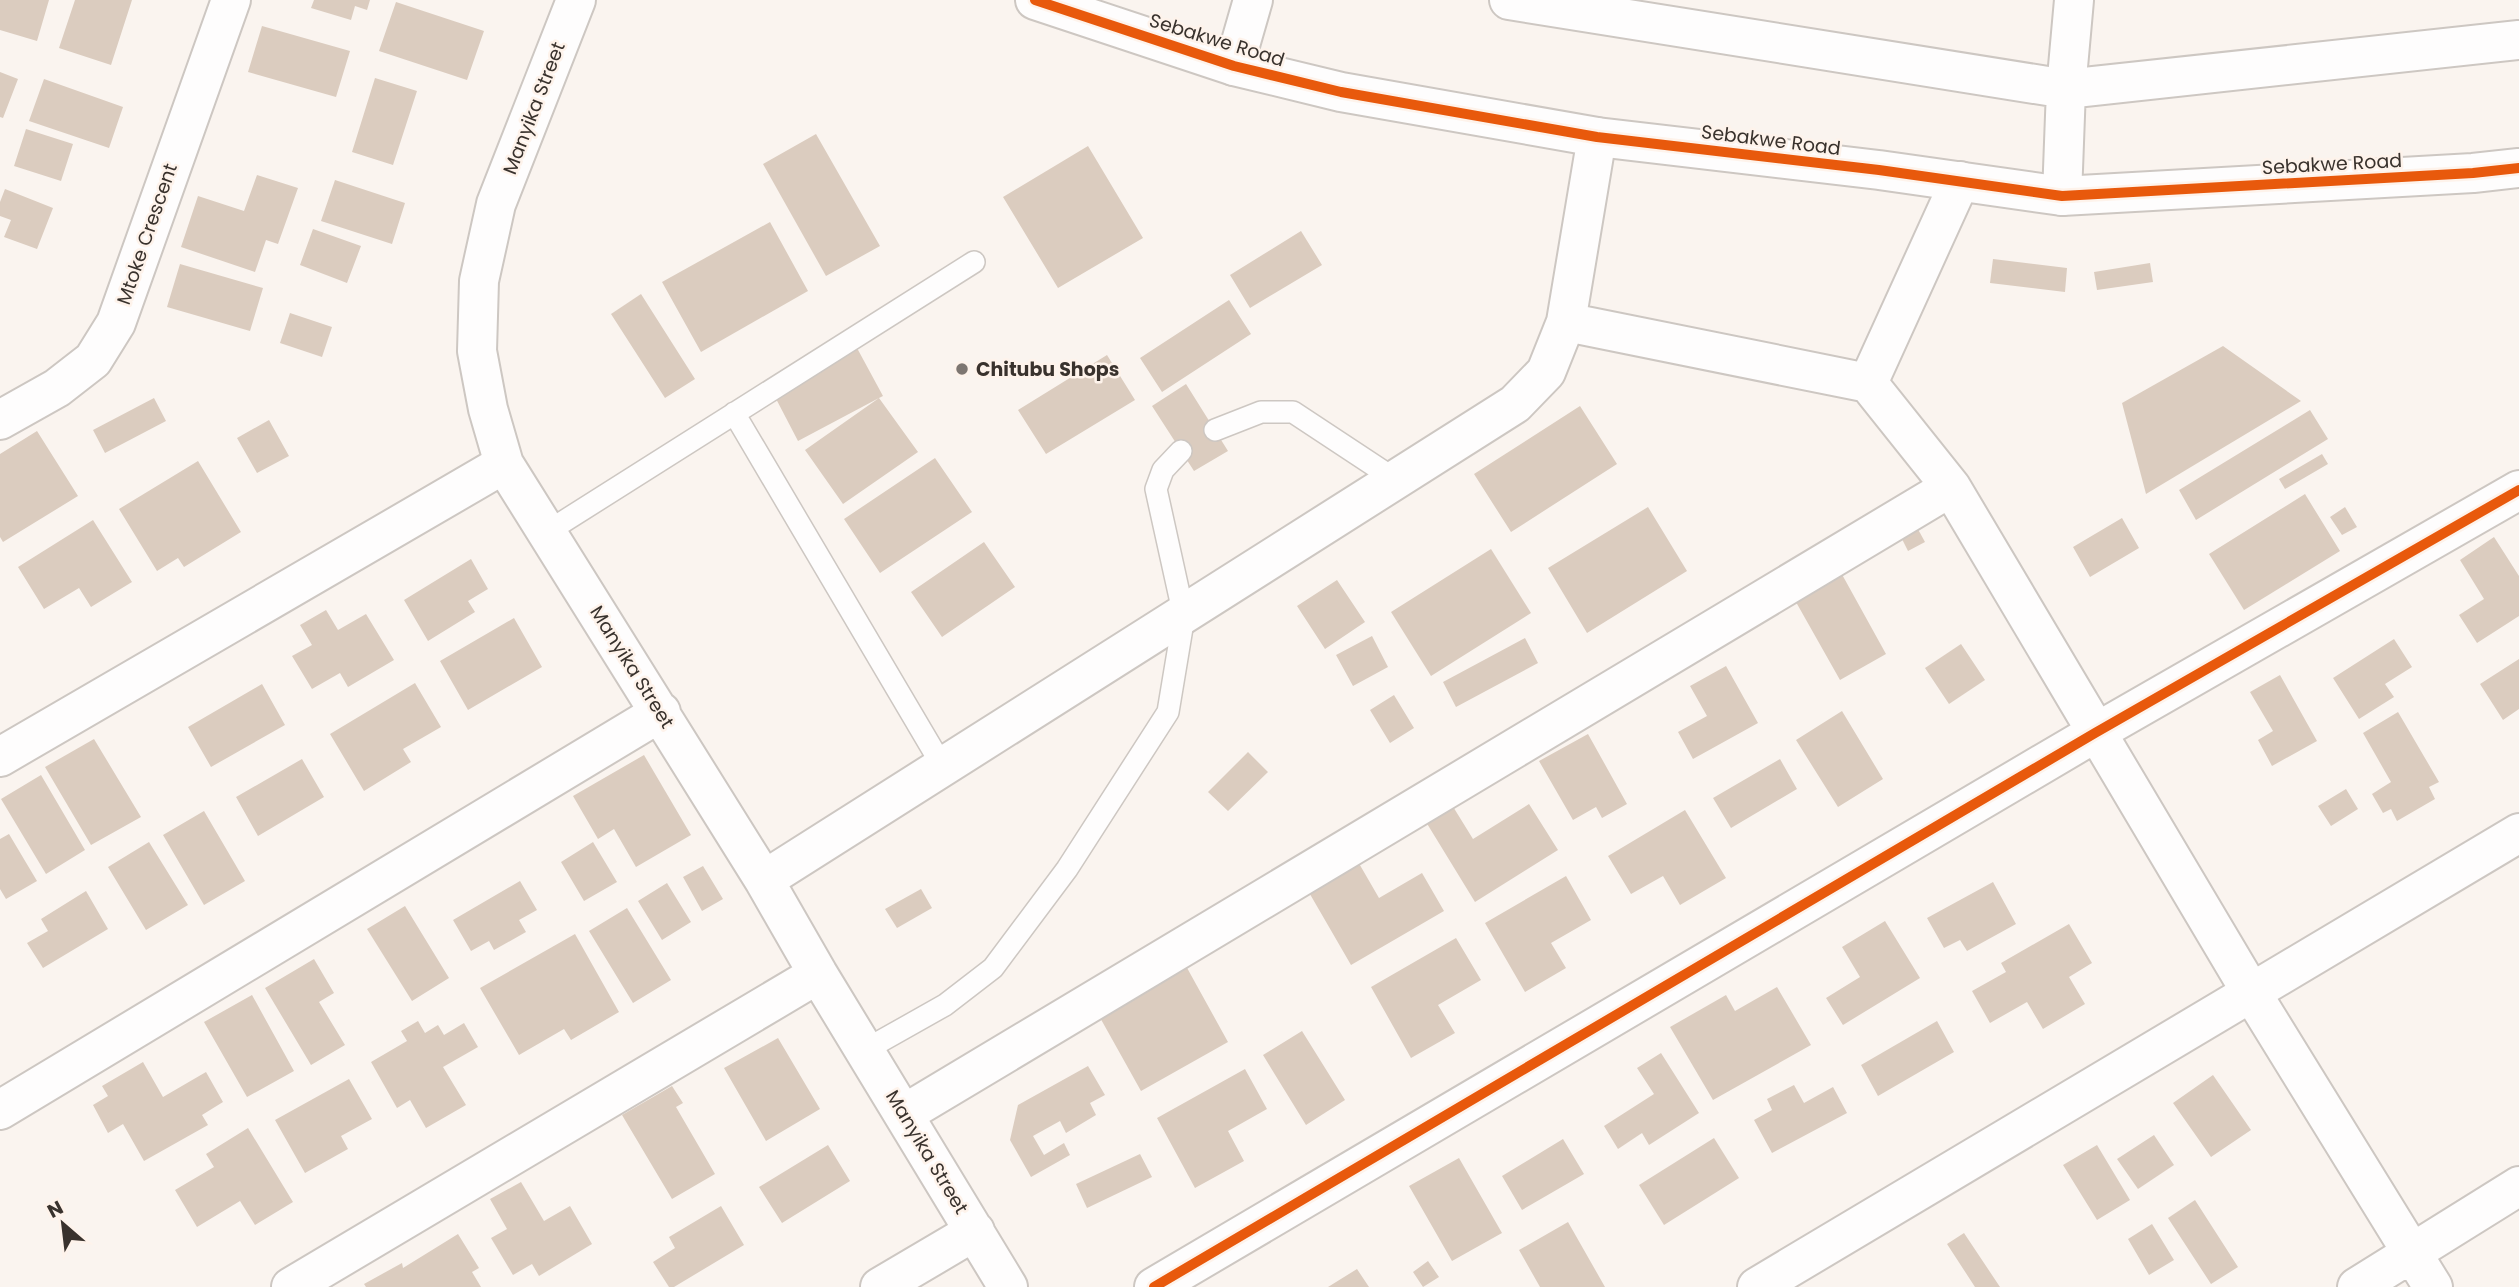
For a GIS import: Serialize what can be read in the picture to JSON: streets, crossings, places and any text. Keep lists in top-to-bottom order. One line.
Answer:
{"streets":{"street":["Sebakwe Road","Manyika Street","Mtoke Crescent"]},"places":["Chitubu Shops"],"north":"top left"}
